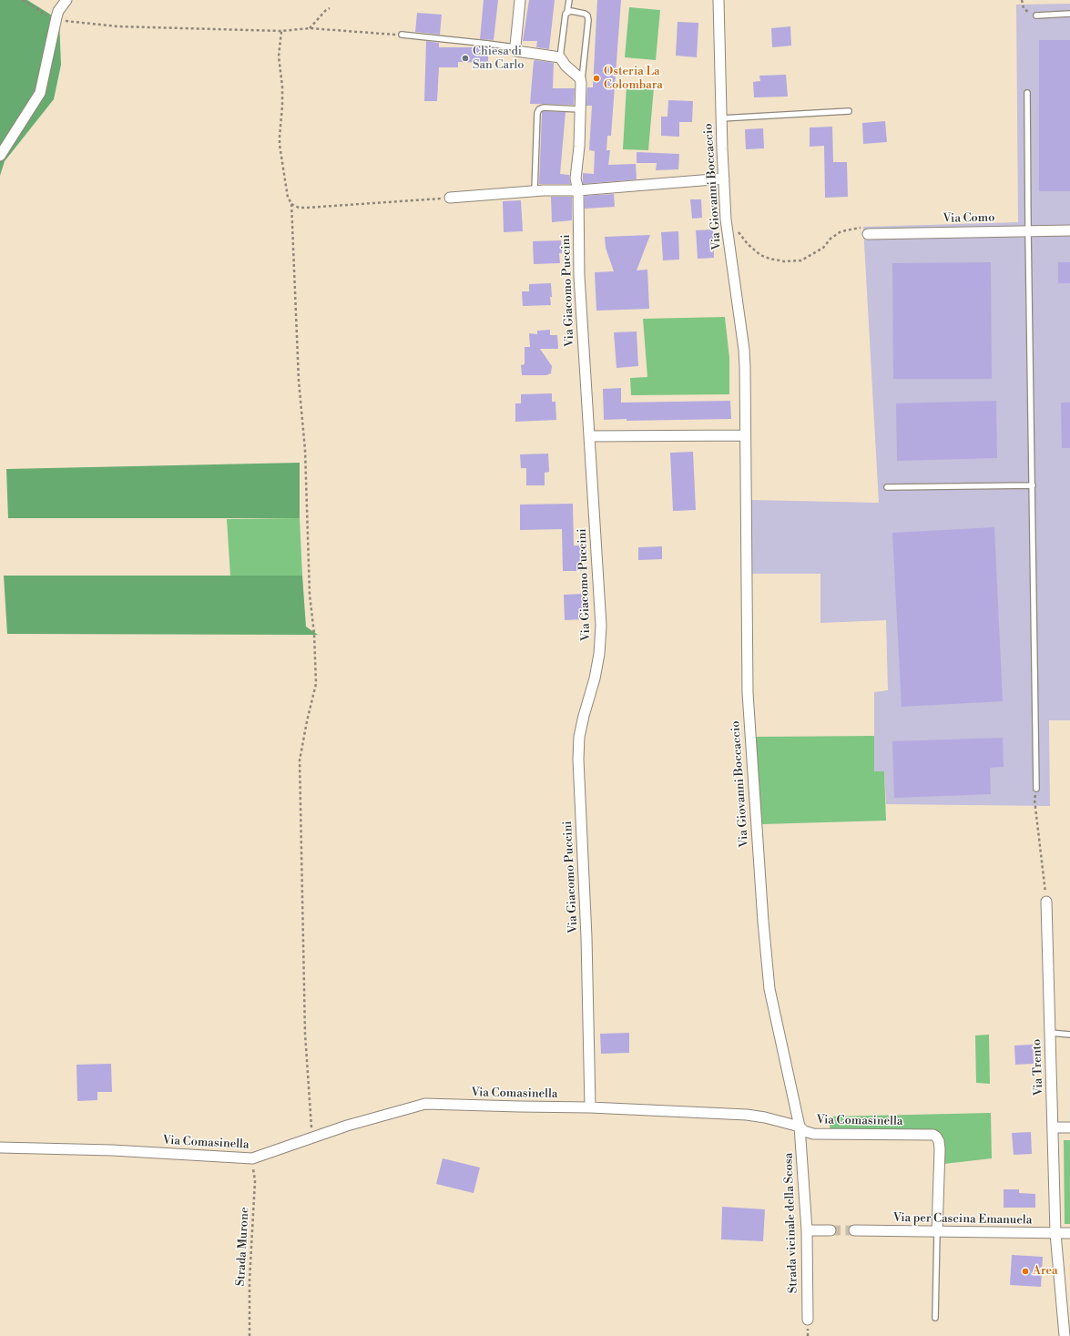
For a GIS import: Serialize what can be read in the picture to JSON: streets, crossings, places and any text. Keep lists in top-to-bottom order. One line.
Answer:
{"streets":{"street":["Via Giovanni Boccaccio","Via Como","Via Giacomo Puccini","Via Trento","Via Comasinella","Via per Cascina Emanuela","Strada vicinale della Scosa"],"path":["Strada Murone"]},"crossings":[["Via Giovanni Boccaccio","Via Comasinella"],["Via Giovanni Boccaccio","Strada vicinale della Scosa"],["Via Giacomo Puccini","Via Comasinella"],["Via Trento","Via per Cascina Emanuela"],["Via Comasinella","Via per Cascina Emanuela"],["Via Comasinella","Strada vicinale della Scosa"],["Via Comasinella","Strada Murone"]],"places":["Chiesa di San Carlo","Osteria La Colombara","Area"]}
